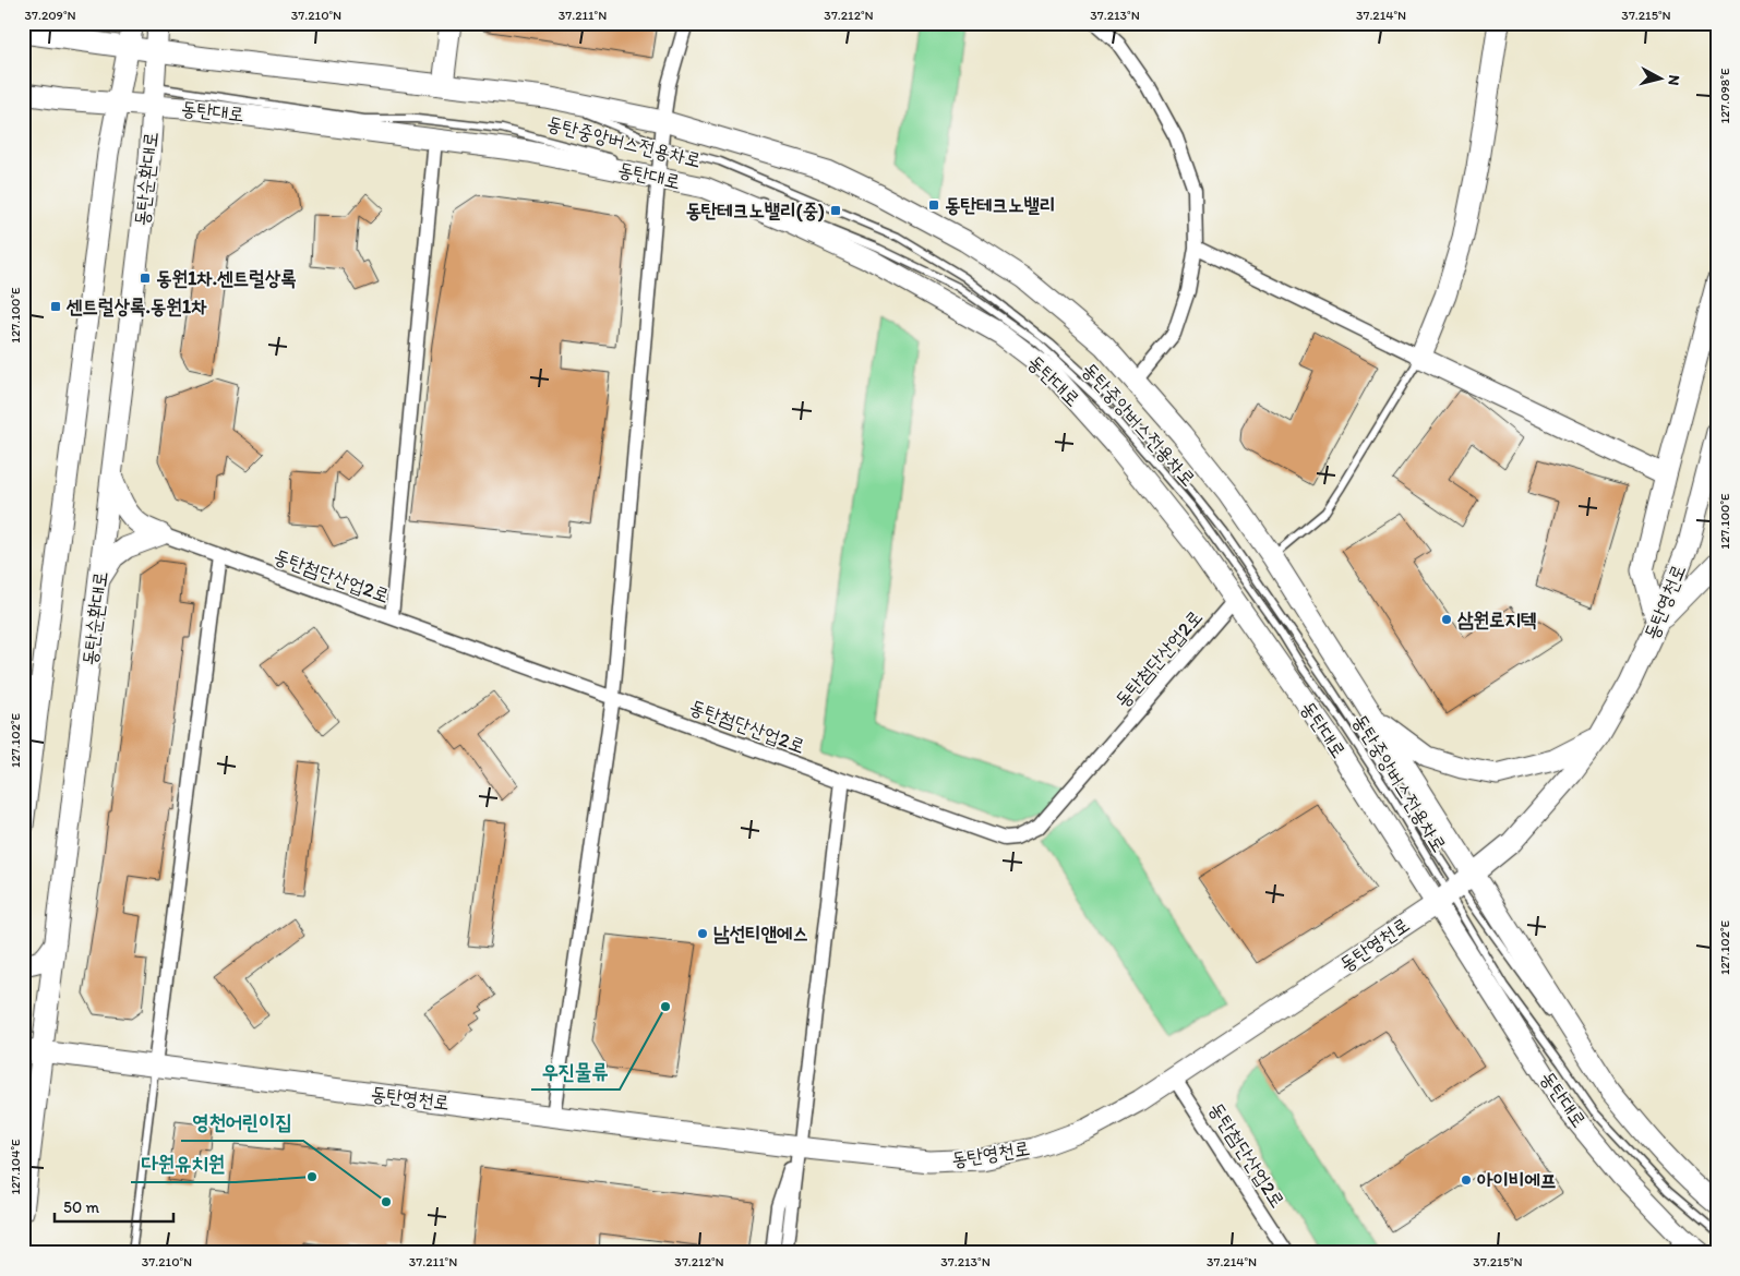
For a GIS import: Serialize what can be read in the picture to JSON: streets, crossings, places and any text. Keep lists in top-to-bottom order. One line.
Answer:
{"streets":{"street":["동탄대로","동탄순환대로","동탄첨단산업2로","동탄영천로"],"lane":["동탄중앙버스전용차로"]},"crossings":[["동탄대로","동탄중앙버스전용차로"],["동탄대로","동탄순환대로"],["동탄대로","동탄첨단산업2로"],["동탄대로","동탄영천로"],["동탄중앙버스전용차로","동탄순환대로"],["동탄중앙버스전용차로","동탄영천로"],["동탄순환대로","동탄영천로"],["동탄첨단산업2로","동탄영천로"]],"places":{"transit":["동탄테크노밸리","동탄테크노밸리(중)","동원1차.센트럴상록","센트럴상록.동원1차"],"other":["삼원로지텍","남선티앤에스","우진물류","다원유치원","아이비에프","영천어린이집"]},"scale_bar":"50 m","north":"right","coordinates":["37.209°N","37.210°N","37.211°N","37.212°N","37.213°N","37.214°N","37.215°N","127.098°E","127.100°E","127.102°E","127.104°E"]}
